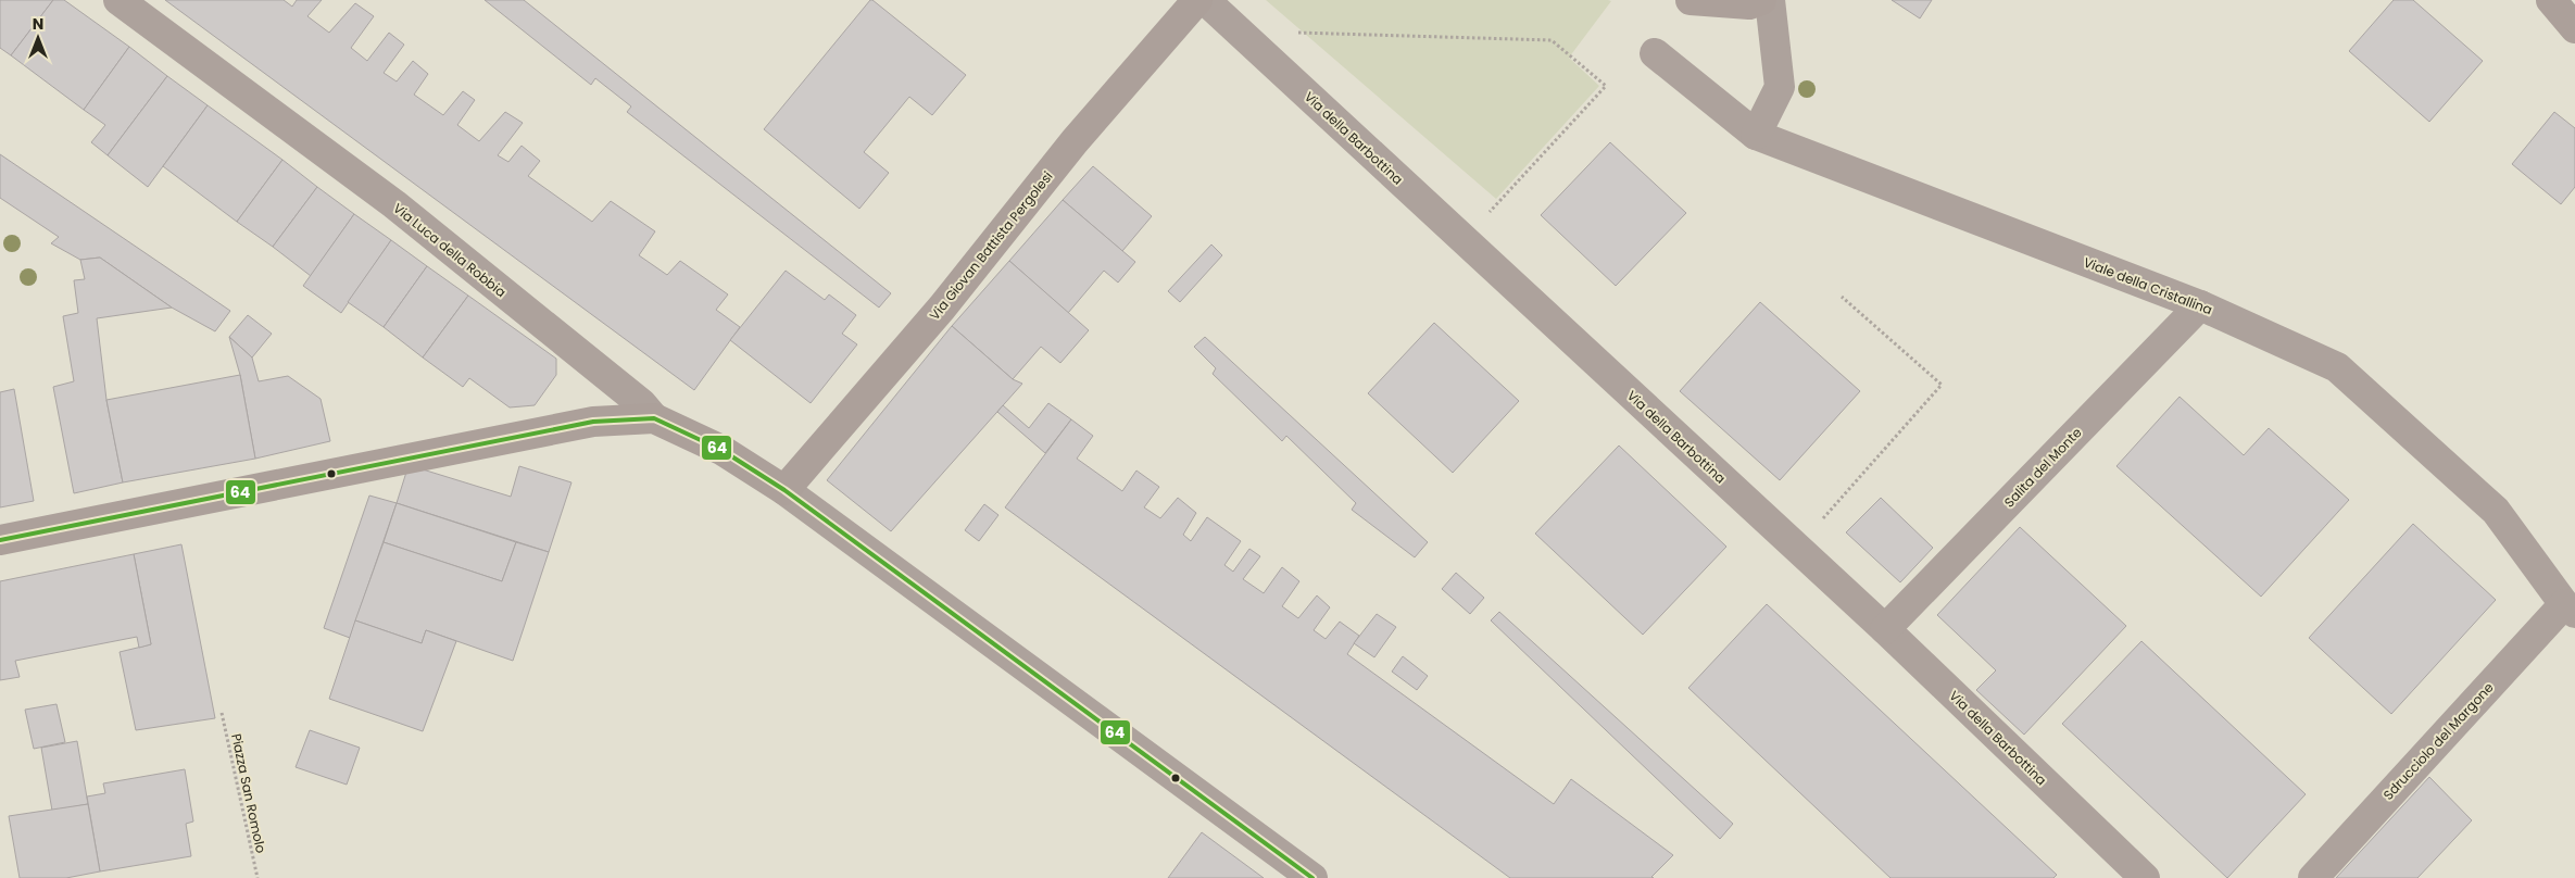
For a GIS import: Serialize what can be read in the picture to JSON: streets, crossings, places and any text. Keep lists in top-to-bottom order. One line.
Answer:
{"streets":{"street":["Via della Barbottina","Via Giovan Battista Pergolesi","Via Luca della Robbia","Viale della Cristallina","Salita del Monte","Sdrucciolo del Margone"],"path":["Piazza San Romolo"]},"crossings":[["Via della Barbottina","Salita del Monte"],["Via Giovan Battista Pergolesi","Via Luca della Robbia"],["Viale della Cristallina","Salita del Monte"],["Viale della Cristallina","Sdrucciolo del Margone"]],"lines":["transit line 64"],"north":"top"}
